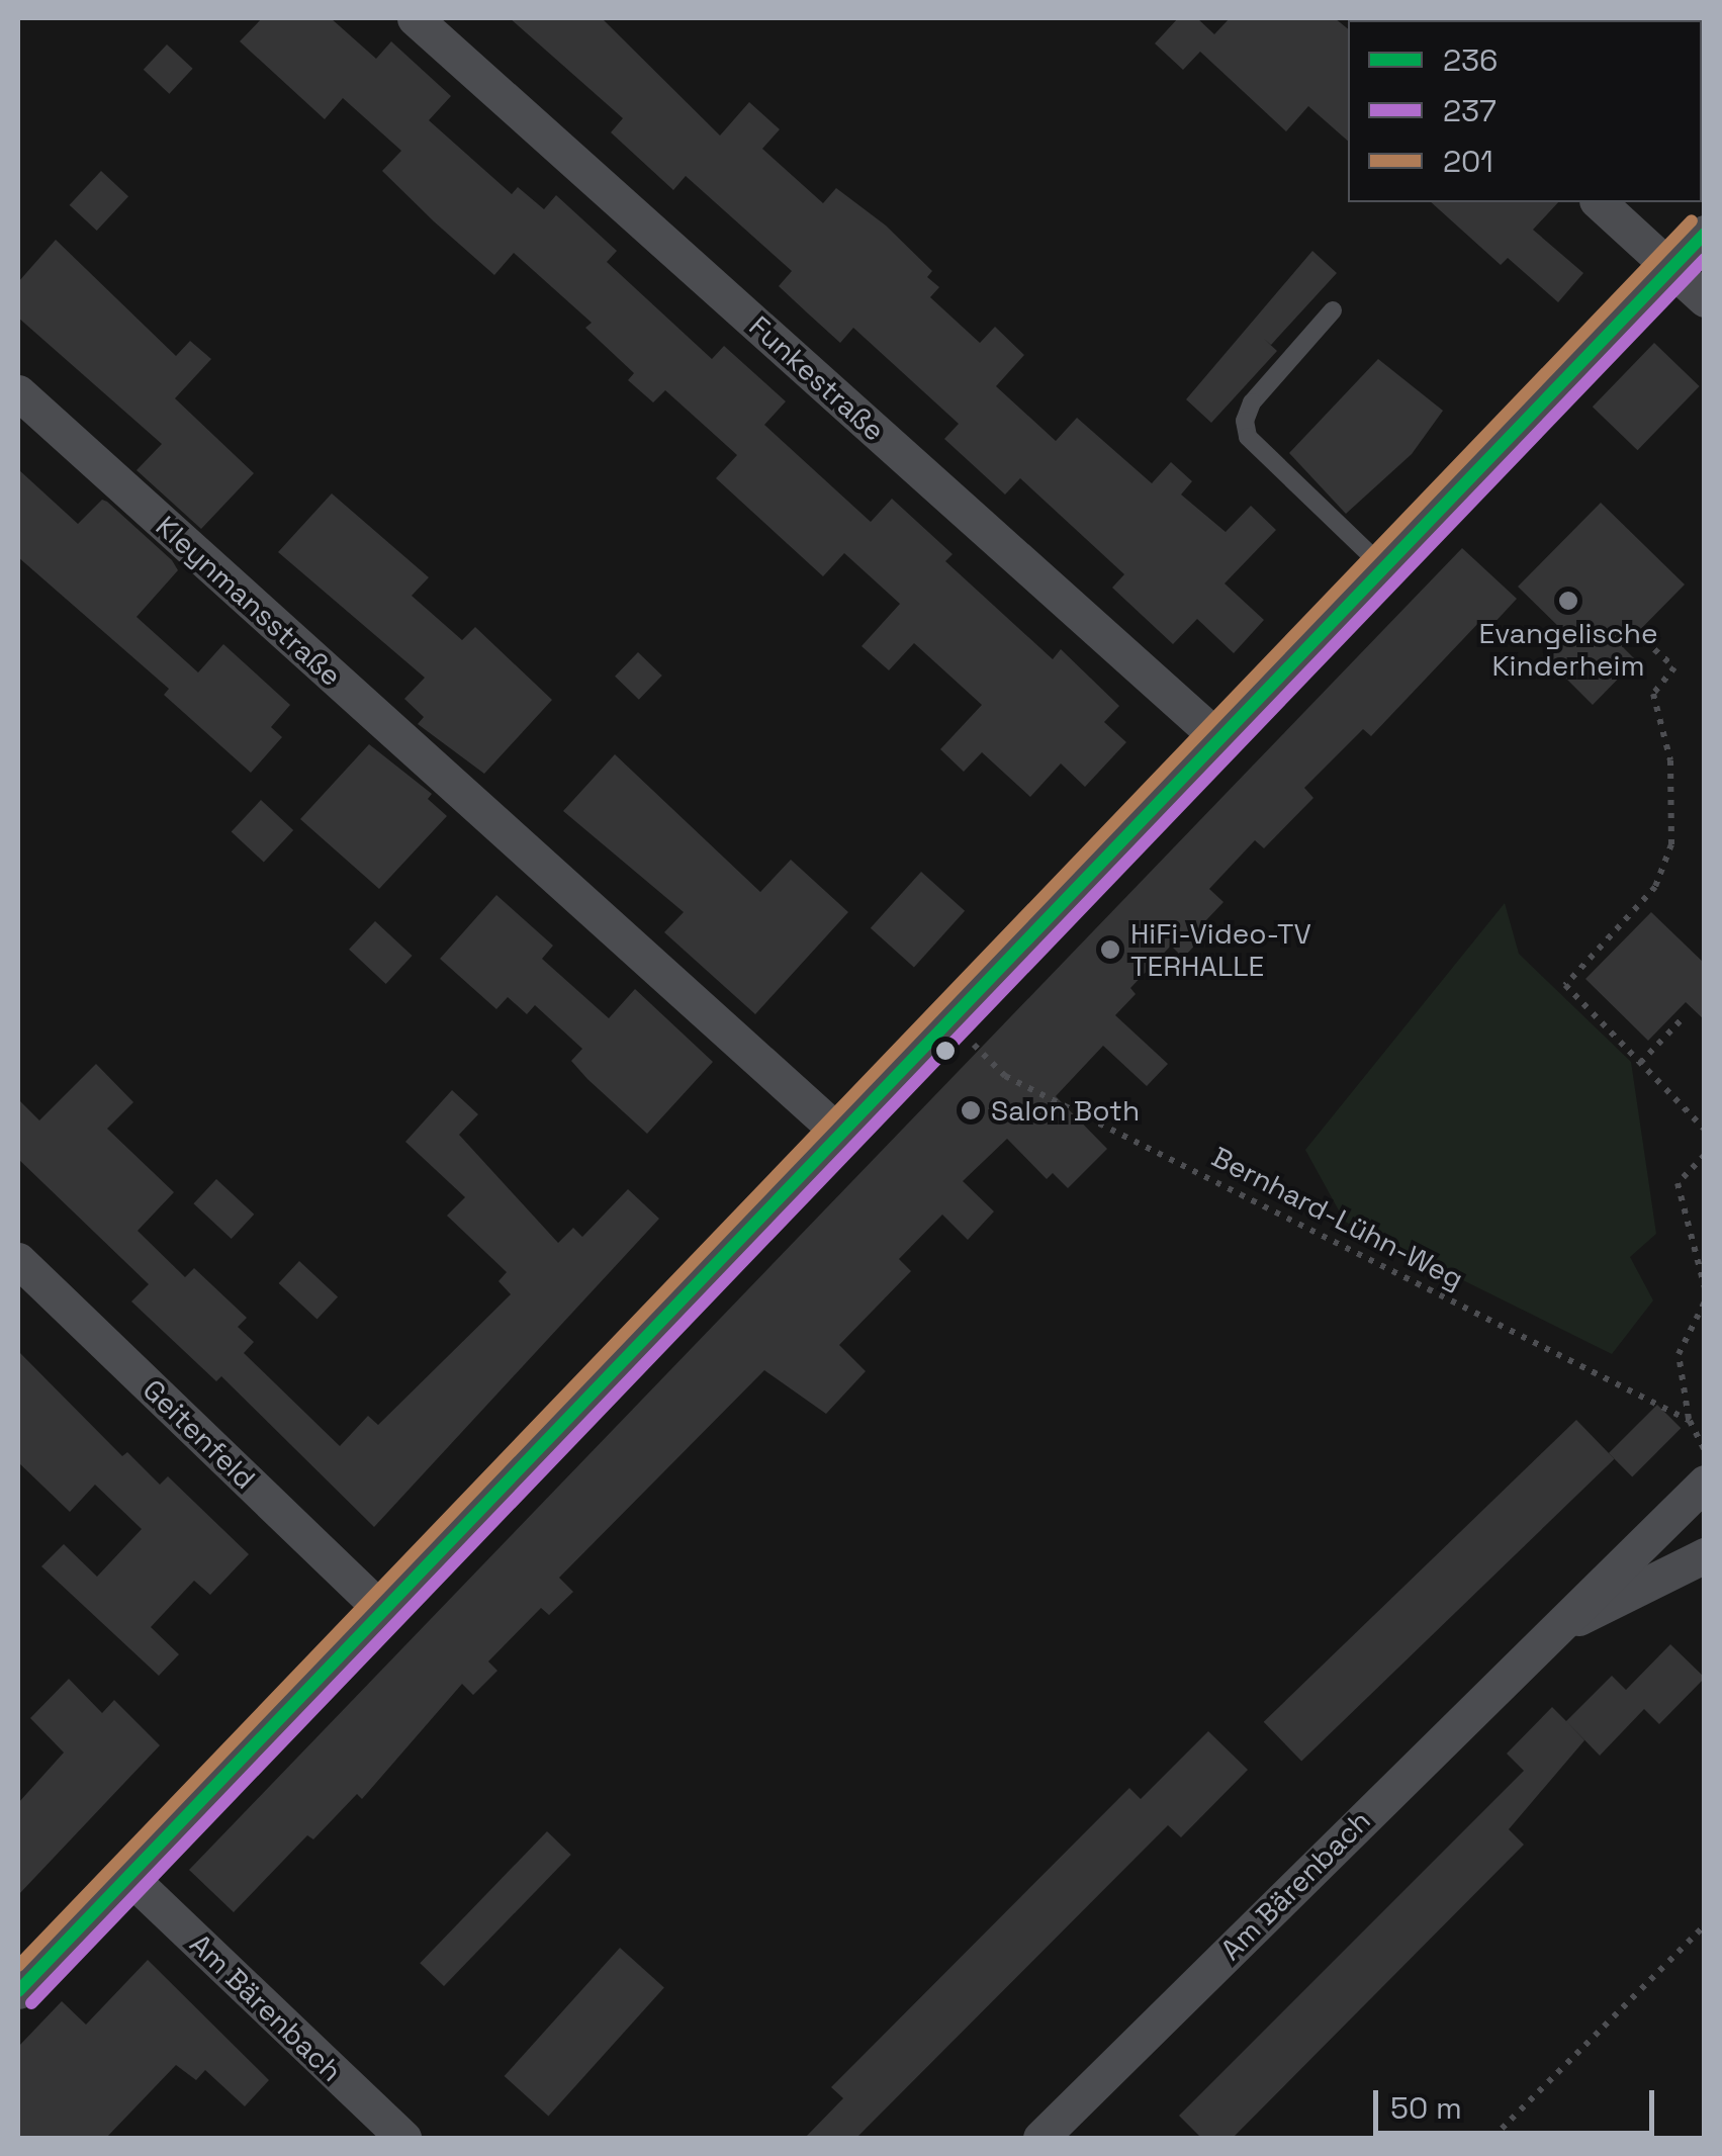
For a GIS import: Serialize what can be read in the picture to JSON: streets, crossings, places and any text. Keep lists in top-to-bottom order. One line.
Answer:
{"streets":{"street":["Funkestraße","Kleynmansstraße","Geitenfeld","Am Bärenbach"],"path":["Bernhard-Lühn-Weg"]},"places":["Evangelische Kinderheim","HiFi-Video-TV TERHALLE","Salon Both"],"lines":["transit line 201","transit line 236","transit line 237"],"legend":["236","237","201"],"scale_bar":"50 m"}
